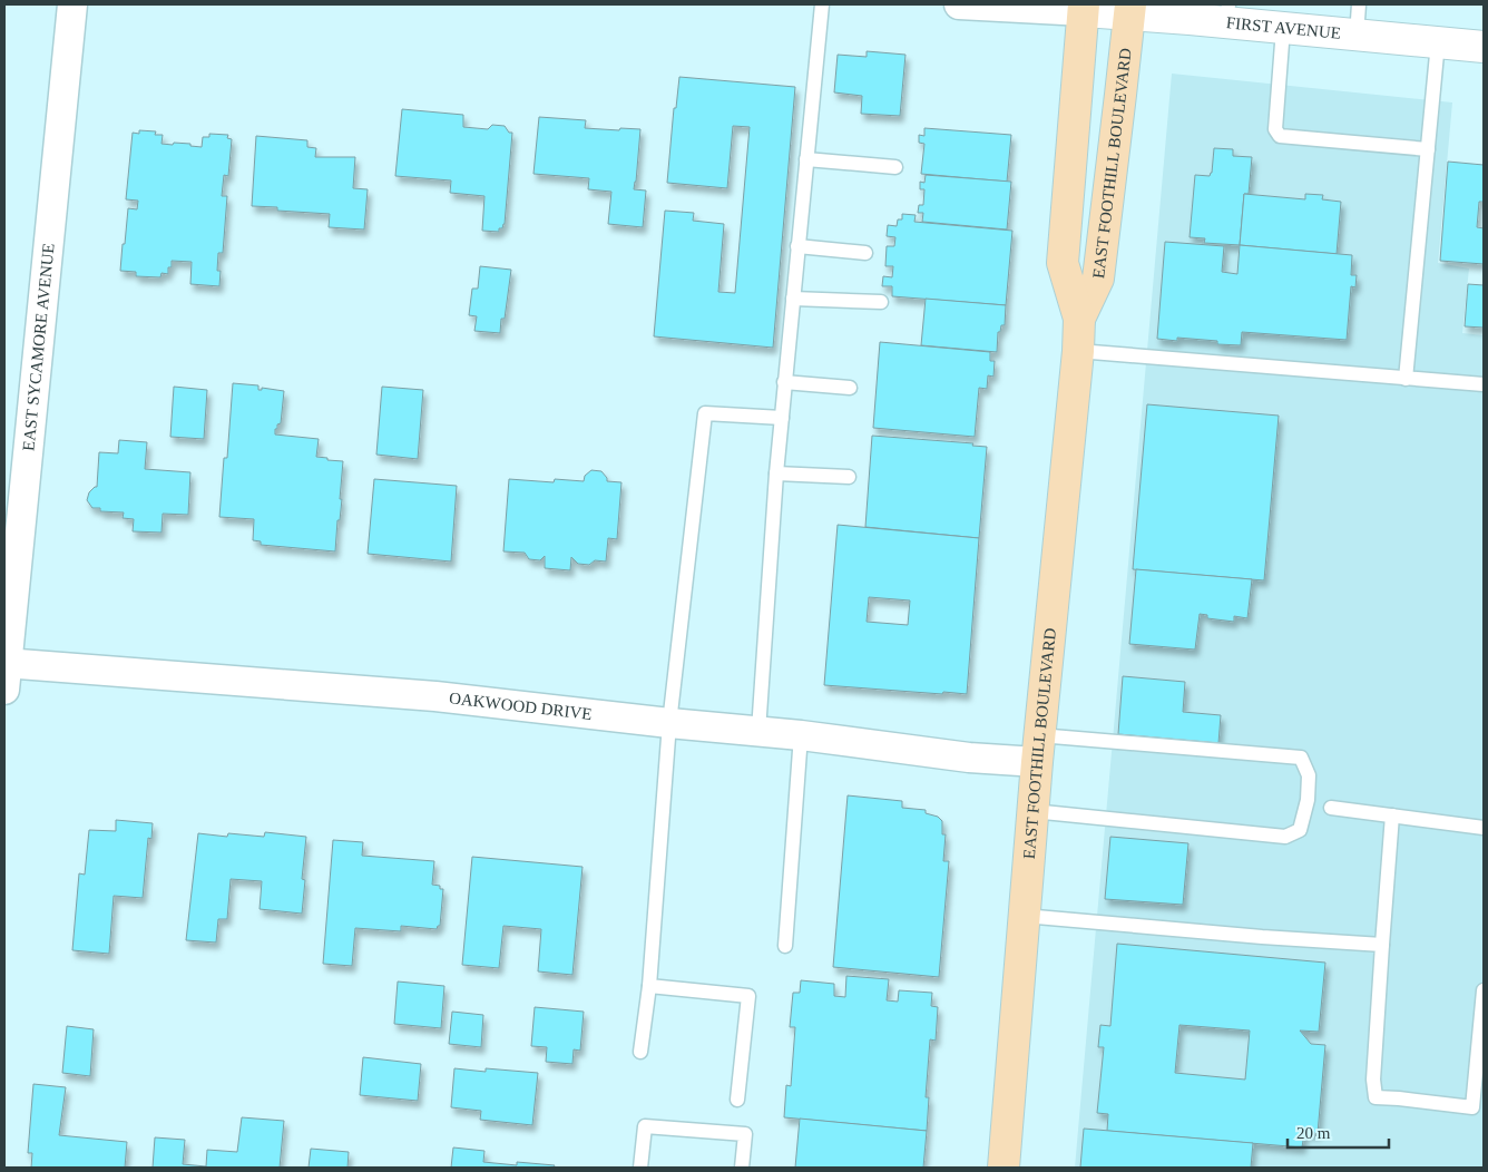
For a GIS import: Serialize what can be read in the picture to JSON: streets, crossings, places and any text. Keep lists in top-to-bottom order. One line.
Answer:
{"streets":{"main road":["EAST FOOTHILL BOULEVARD"],"street":["FIRST AVENUE","EAST SYCAMORE AVENUE","OAKWOOD DRIVE"]},"crossings":[["FIRST AVENUE","EAST FOOTHILL BOULEVARD"],["EAST FOOTHILL BOULEVARD","OAKWOOD DRIVE"],["EAST SYCAMORE AVENUE","OAKWOOD DRIVE"]],"scale_bar":"20 m"}
